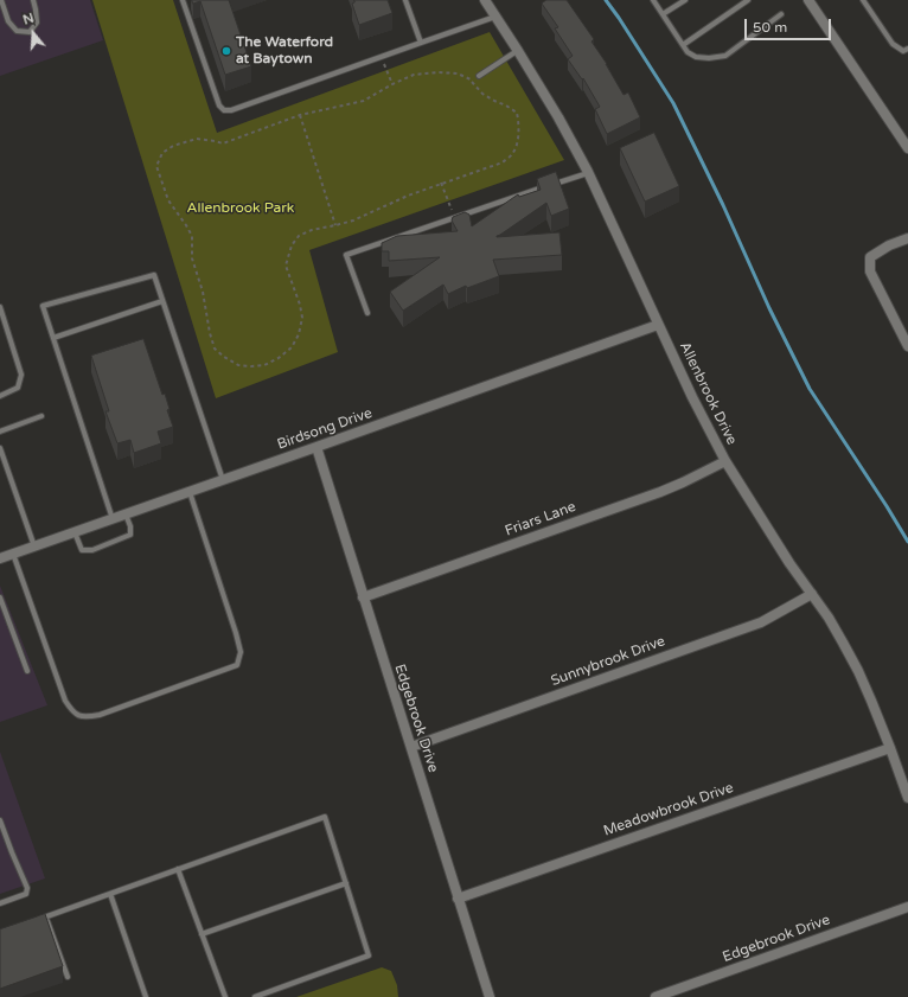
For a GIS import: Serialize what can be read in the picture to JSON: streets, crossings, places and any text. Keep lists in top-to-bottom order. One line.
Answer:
{"streets":{"street":["Allenbrook Drive","Birdsong Drive","Friars Lane","Sunnybrook Drive","Edgebrook Drive","Meadowbrook Drive"]},"crossings":[["Allenbrook Drive","Birdsong Drive"],["Allenbrook Drive","Friars Lane"],["Allenbrook Drive","Sunnybrook Drive"],["Allenbrook Drive","Meadowbrook Drive"],["Birdsong Drive","Edgebrook Drive"],["Friars Lane","Edgebrook Drive"],["Sunnybrook Drive","Edgebrook Drive"],["Edgebrook Drive","Meadowbrook Drive"]],"parks":["Allenbrook Park"],"places":["The Waterford at Baytown"],"scale_bar":"50 m","north":"top"}
